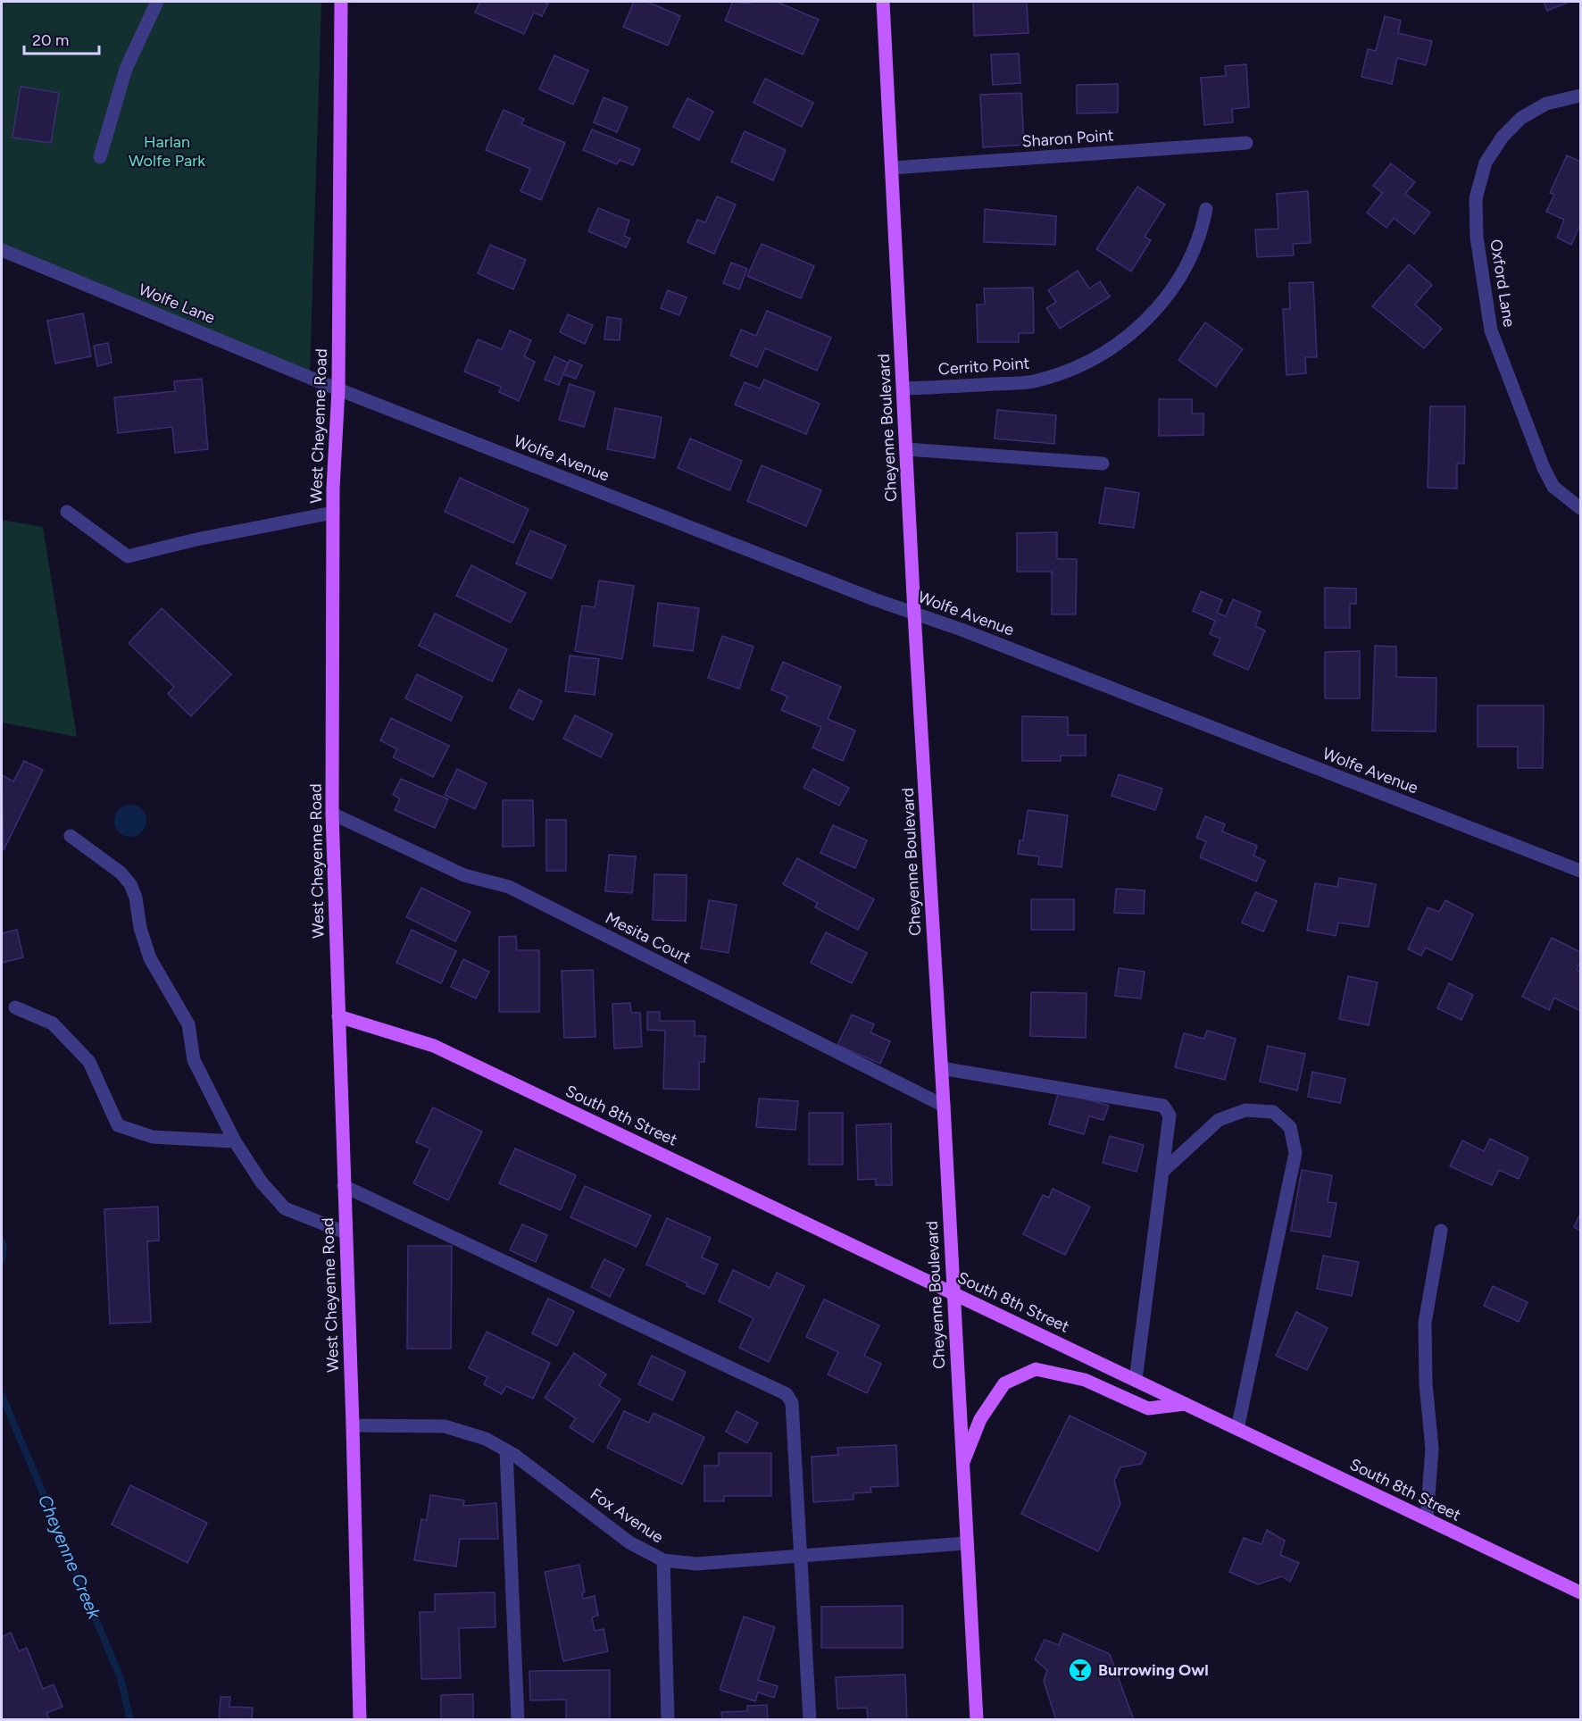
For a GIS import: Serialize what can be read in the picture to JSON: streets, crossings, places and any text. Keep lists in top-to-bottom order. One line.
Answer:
{"streets":{"main road":["West Cheyenne Road","Cheyenne Boulevard","South 8th Street"],"street":["Sharon Point","Oxford Lane","Wolfe Lane","Cerrito Point","Wolfe Avenue","Mesita Court","Fox Avenue"]},"crossings":[["Sharon Point","Cheyenne Boulevard"],["Wolfe Lane","West Cheyenne Road"],["Wolfe Lane","Wolfe Avenue"],["Cerrito Point","Cheyenne Boulevard"],["West Cheyenne Road","Wolfe Avenue"],["West Cheyenne Road","Mesita Court"],["West Cheyenne Road","South 8th Street"],["West Cheyenne Road","Fox Avenue"],["Cheyenne Boulevard","Wolfe Avenue"],["Cheyenne Boulevard","Mesita Court"],["Cheyenne Boulevard","South 8th Street"],["Cheyenne Boulevard","Fox Avenue"]],"water":["Cheyenne Creek"],"parks":["Harlan Wolfe Park"],"places":{"bar":["Burrowing Owl"]},"scale_bar":"20 m"}
